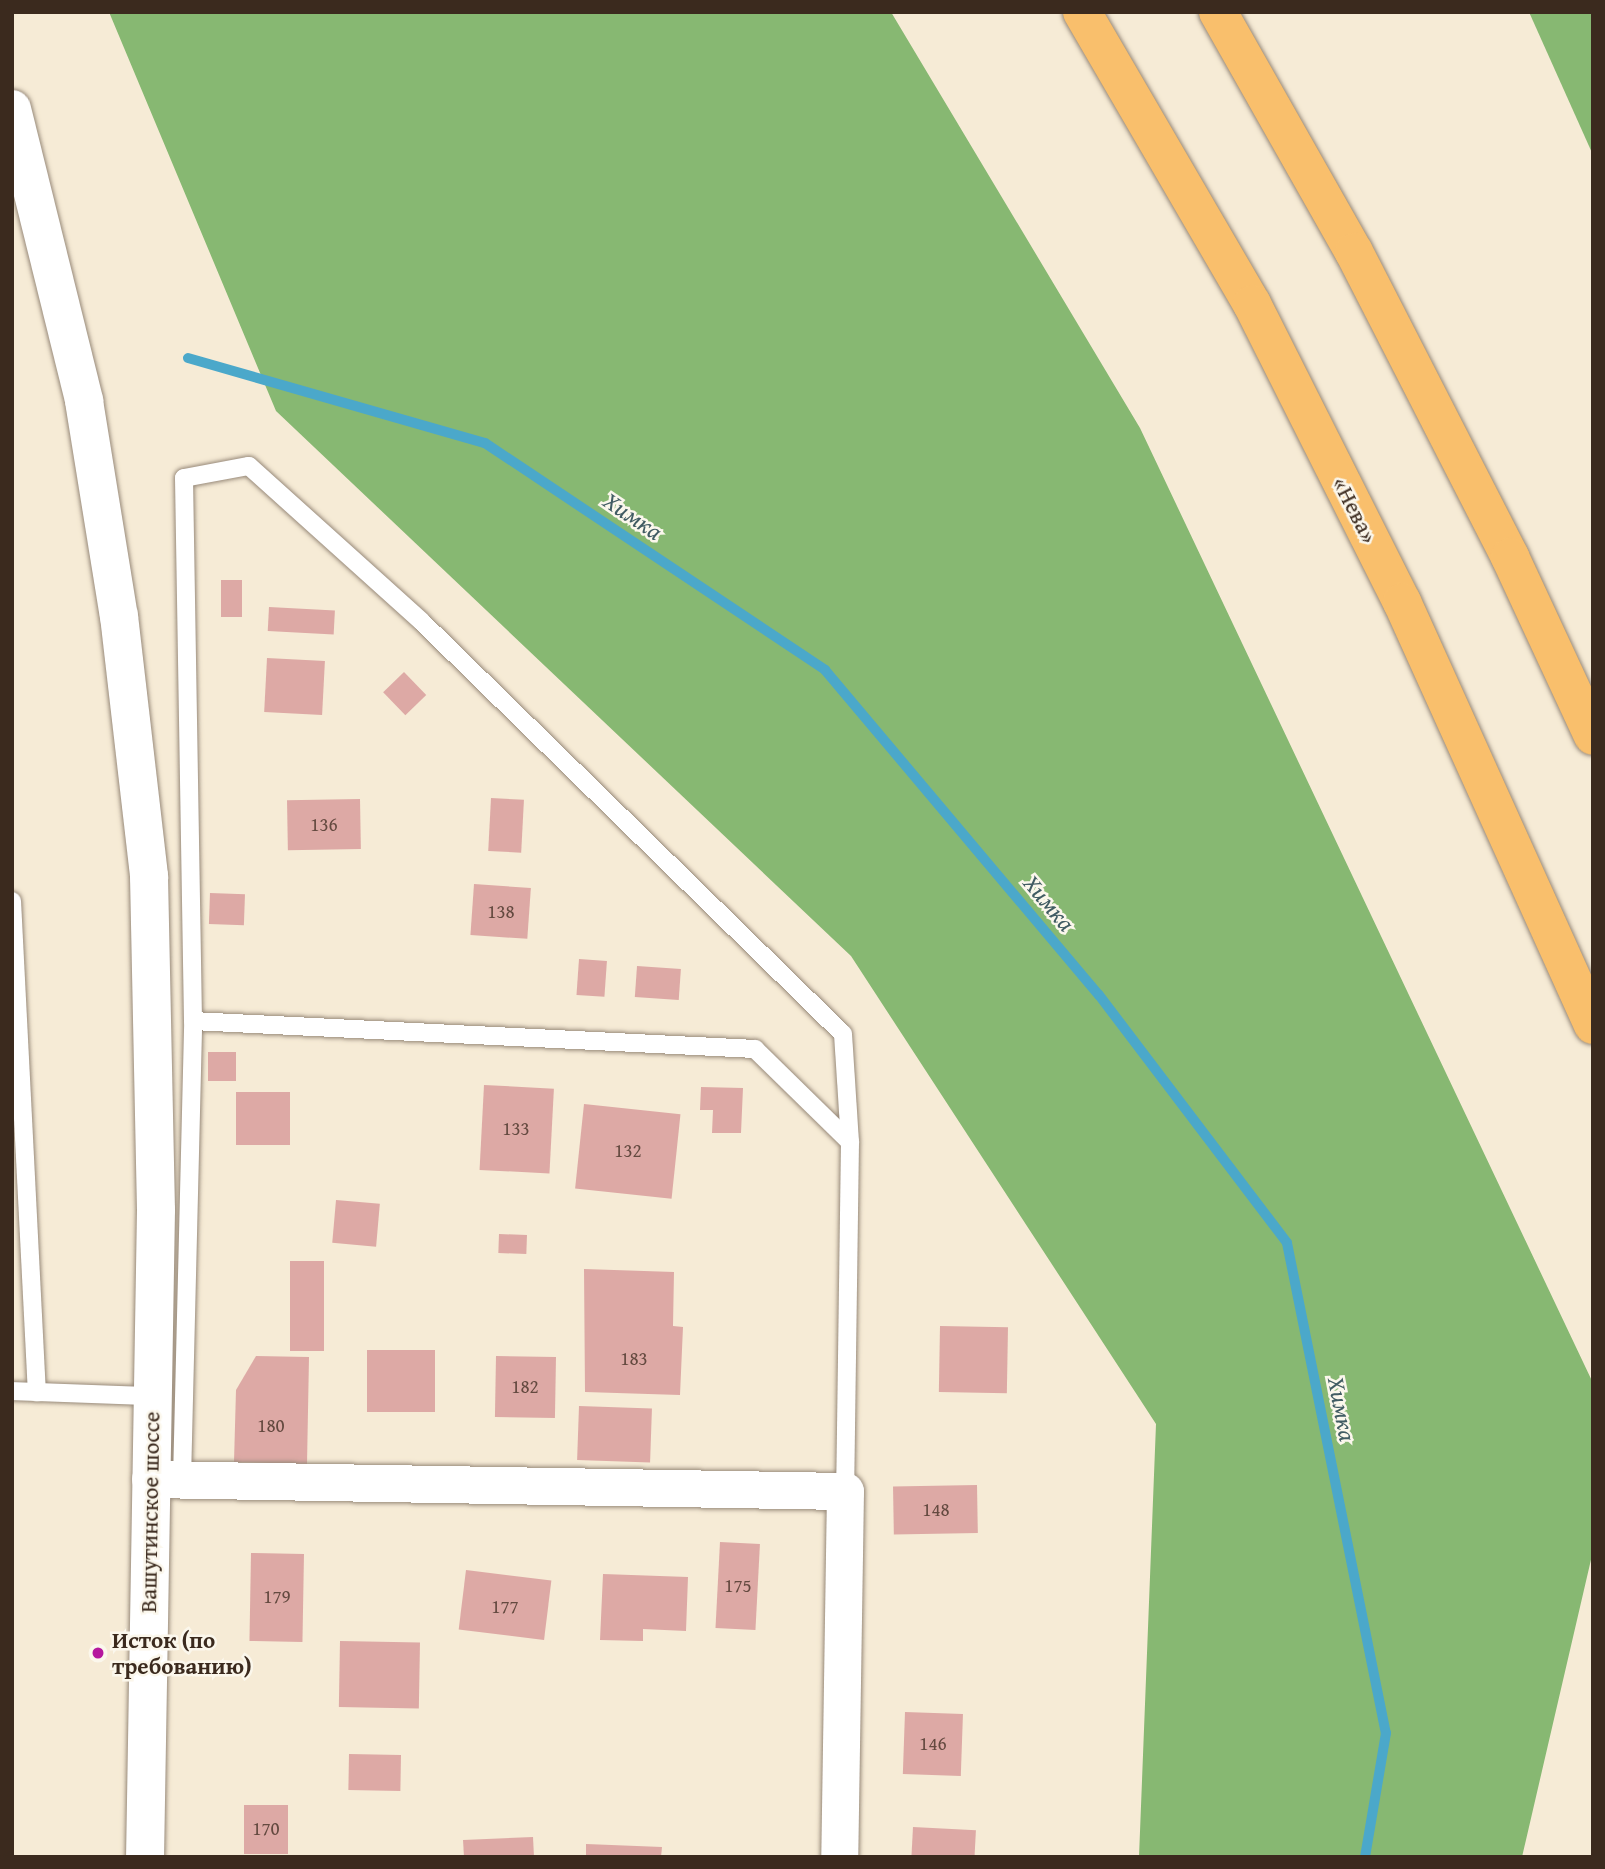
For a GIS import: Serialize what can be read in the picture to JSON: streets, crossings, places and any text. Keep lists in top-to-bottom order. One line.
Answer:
{"streets":{"highway":["«Нева»"],"street":["Вашутинское шоссе"]},"water":["Химка"],"places":["Исток (по требованию)"],"house_numbers":["136","138","133","132","183","182","180","148","175","179","177","146","170"]}
